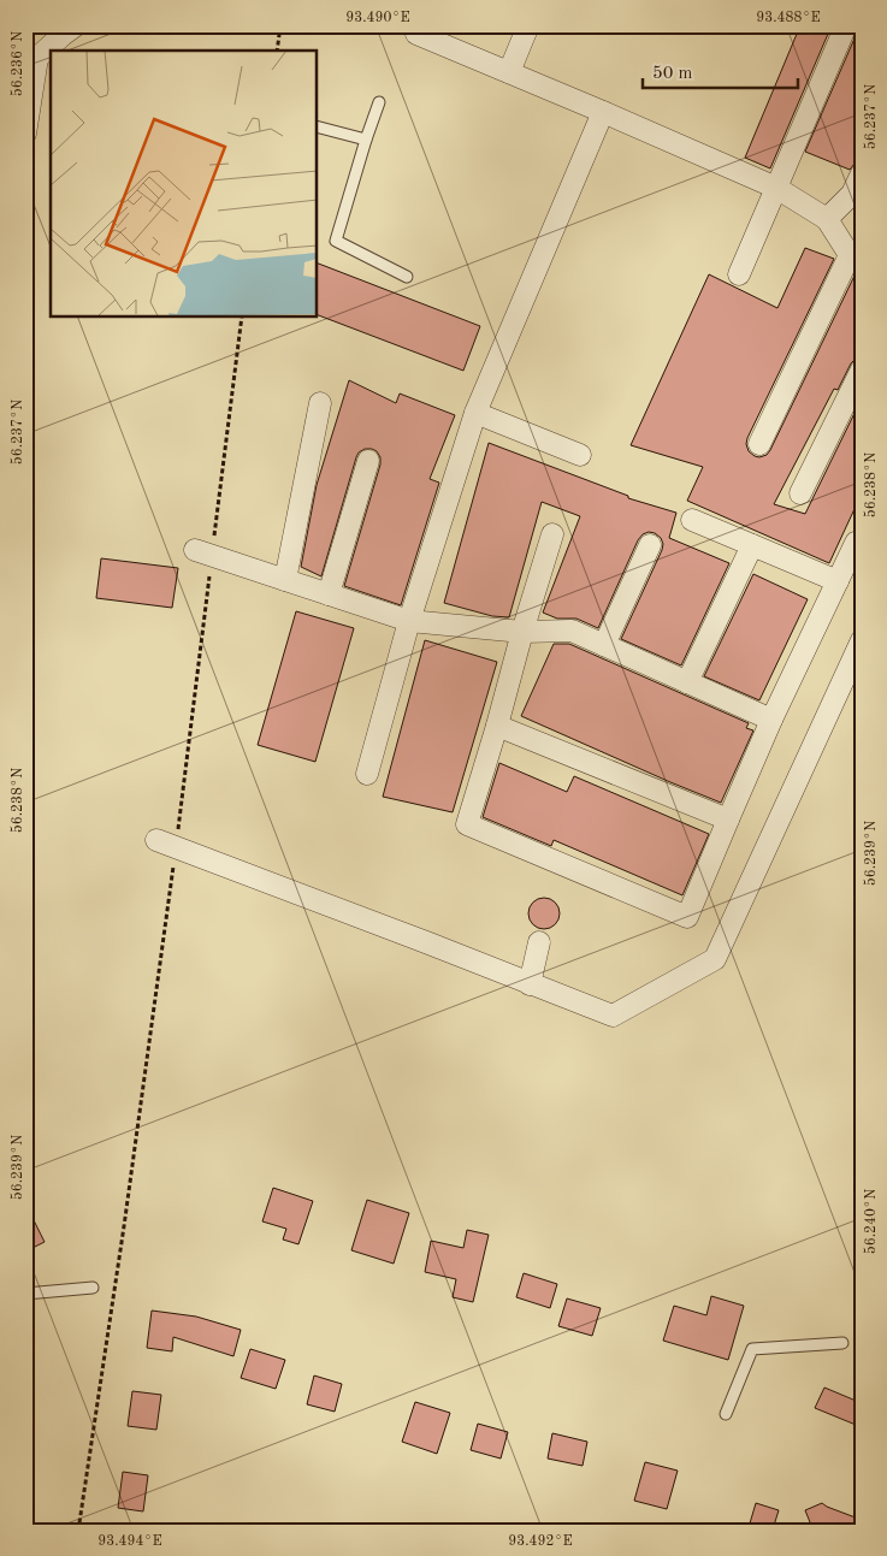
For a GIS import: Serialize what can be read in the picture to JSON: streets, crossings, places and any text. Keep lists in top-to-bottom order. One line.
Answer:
{"scale_bar":"50 m","coordinates":["93.490°E","93.488°E","56.236°N","56.237°N","56.238°N","56.239°N","56.240°N","93.494°E","93.492°E"]}
